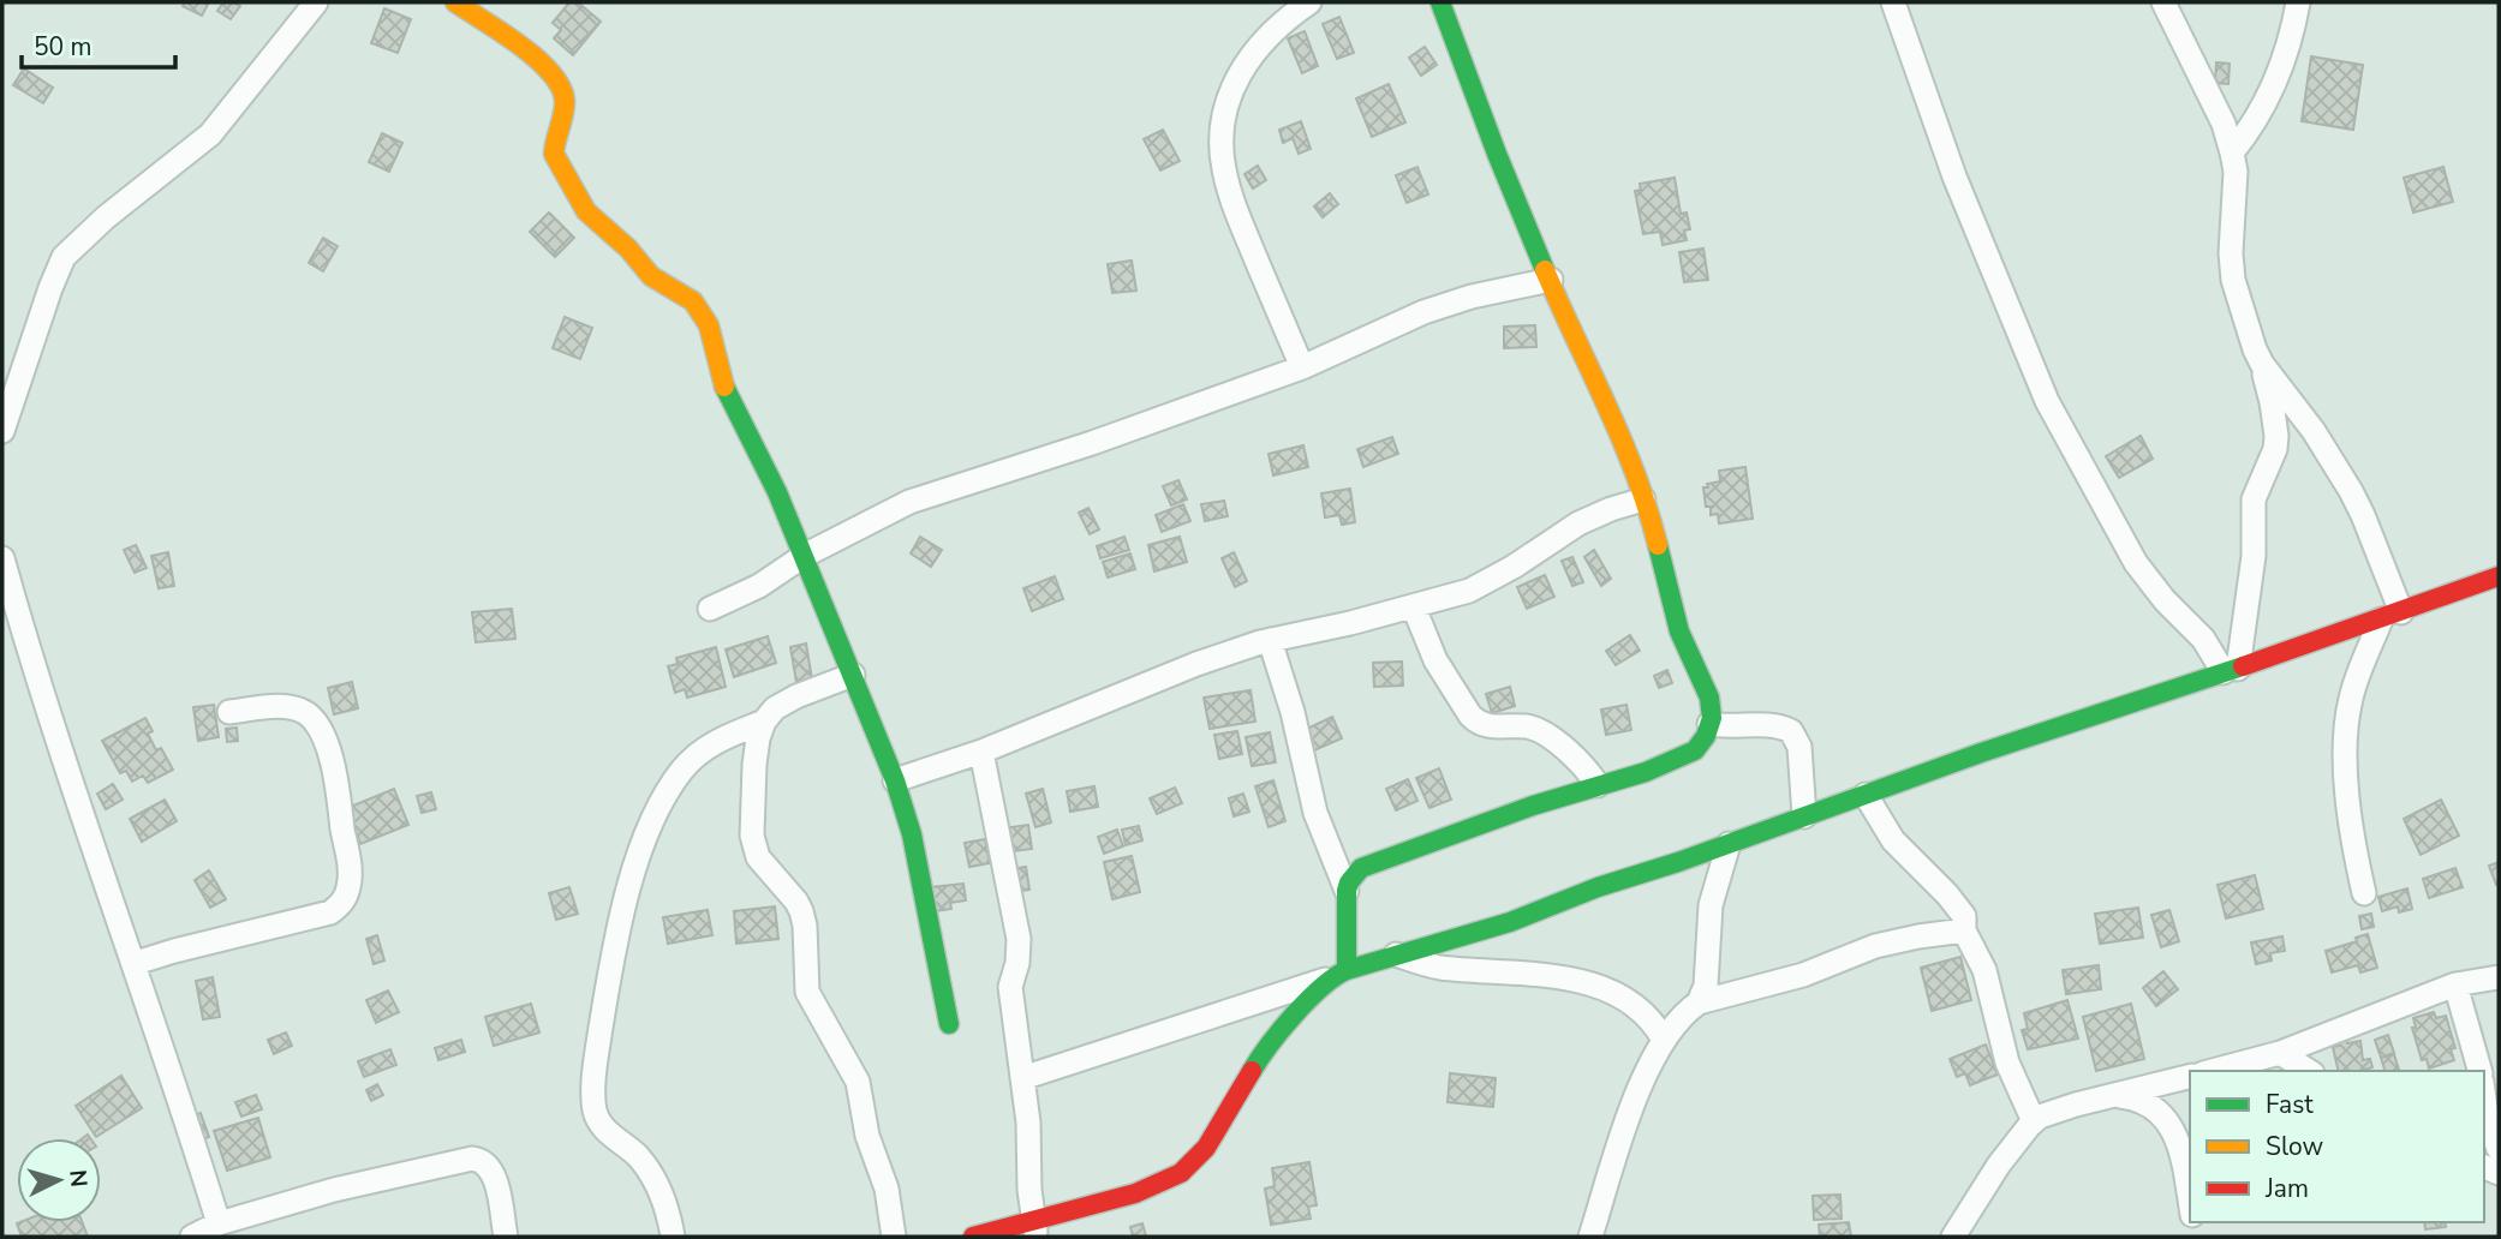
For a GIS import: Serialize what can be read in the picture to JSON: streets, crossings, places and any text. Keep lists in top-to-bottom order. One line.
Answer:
{"legend":["Fast","Slow","Jam"],"scale_bar":"50 m","north":"right"}
